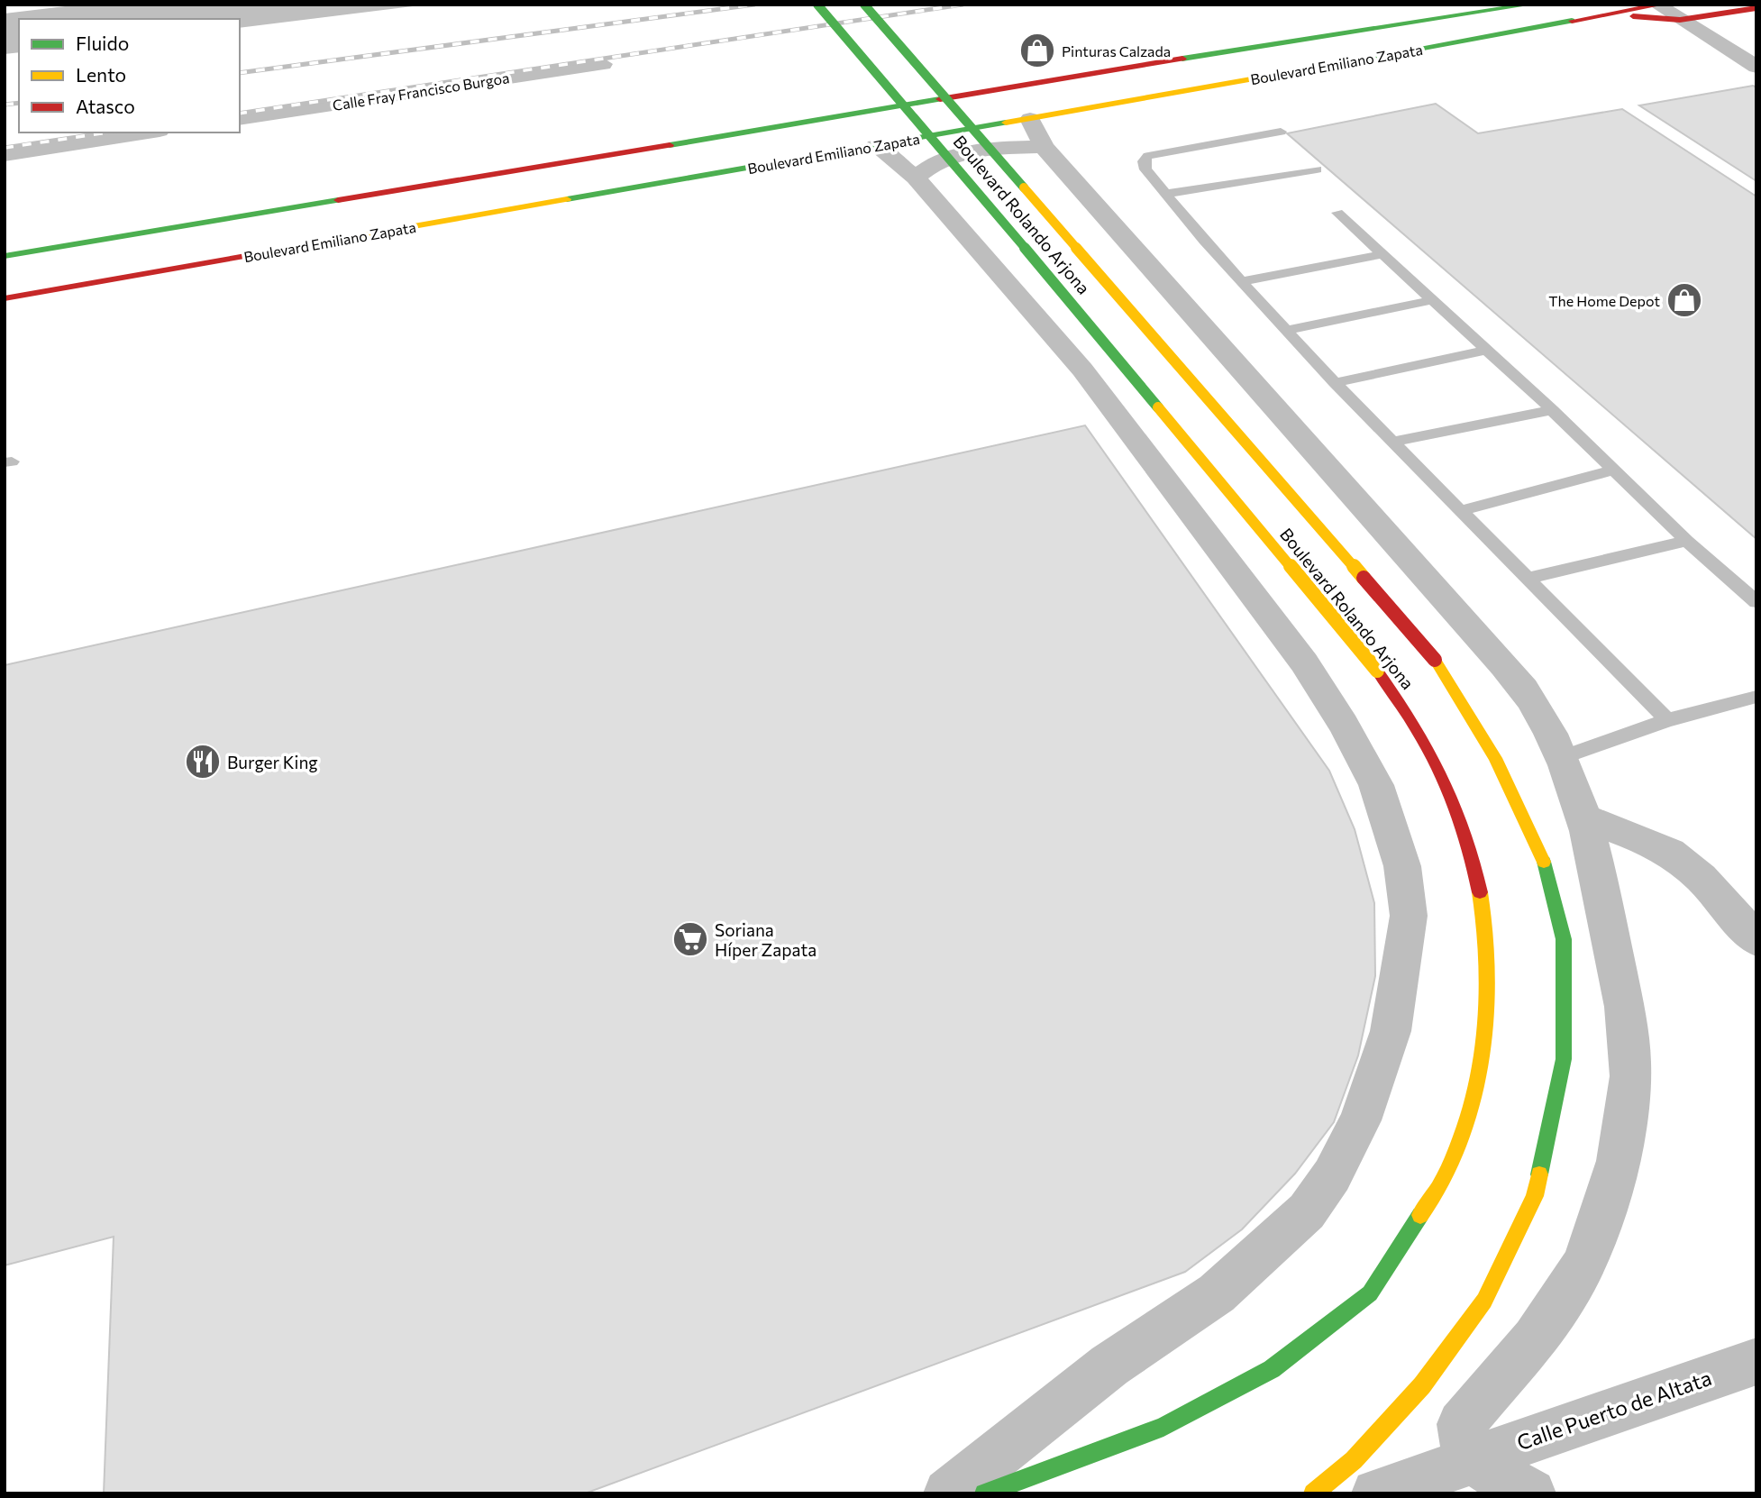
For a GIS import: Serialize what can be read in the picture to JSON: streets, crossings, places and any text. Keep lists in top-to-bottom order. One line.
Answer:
{"streets":{"main road":["Boulevard Emiliano Zapata","Boulevard Rolando Arjona"],"street":["Calle Fray Francisco Burgoa","Calle Puerto de Altata"]},"places":{"shop":["Pinturas Calzada","The Home Depot"],"restaurant":["Burger King"],"supermarket":["Soriana Híper Zapata"]},"legend":["Fluido","Lento","Atasco"]}
